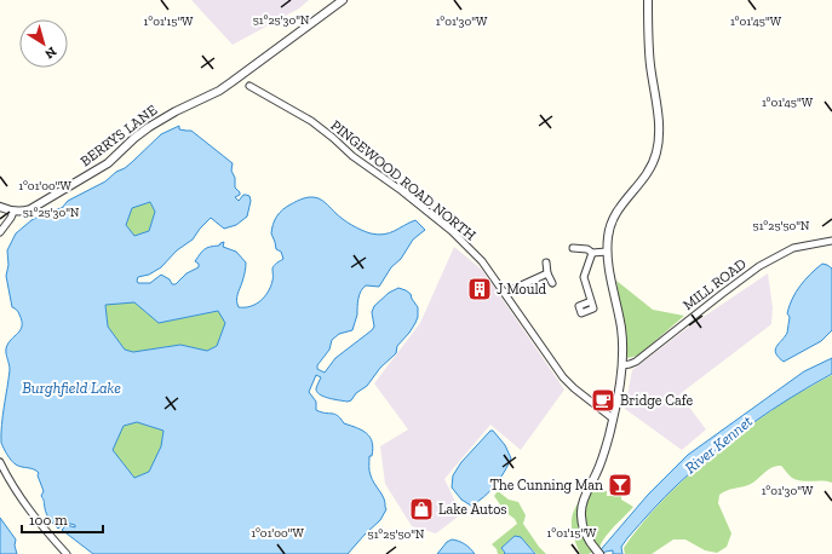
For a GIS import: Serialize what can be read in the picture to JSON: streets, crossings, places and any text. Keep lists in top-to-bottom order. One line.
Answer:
{"streets":{"street":["BERRYS LANE","PINGEWOOD ROAD NORTH","MILL ROAD"]},"water":["Burghfield Lake","River Kennet"],"places":{"building":["J Mould"],"cafe":["Bridge Cafe"],"bar":["The Cunning Man"],"shop":["Lake Autos"]},"scale_bar":"100 m","north":"bottom right","coordinates":["51°25'30\"N","1°01'15\"W","1°01'30\"W","1°01'45\"W","1°01'00\"W","51°25'50\"N"]}
